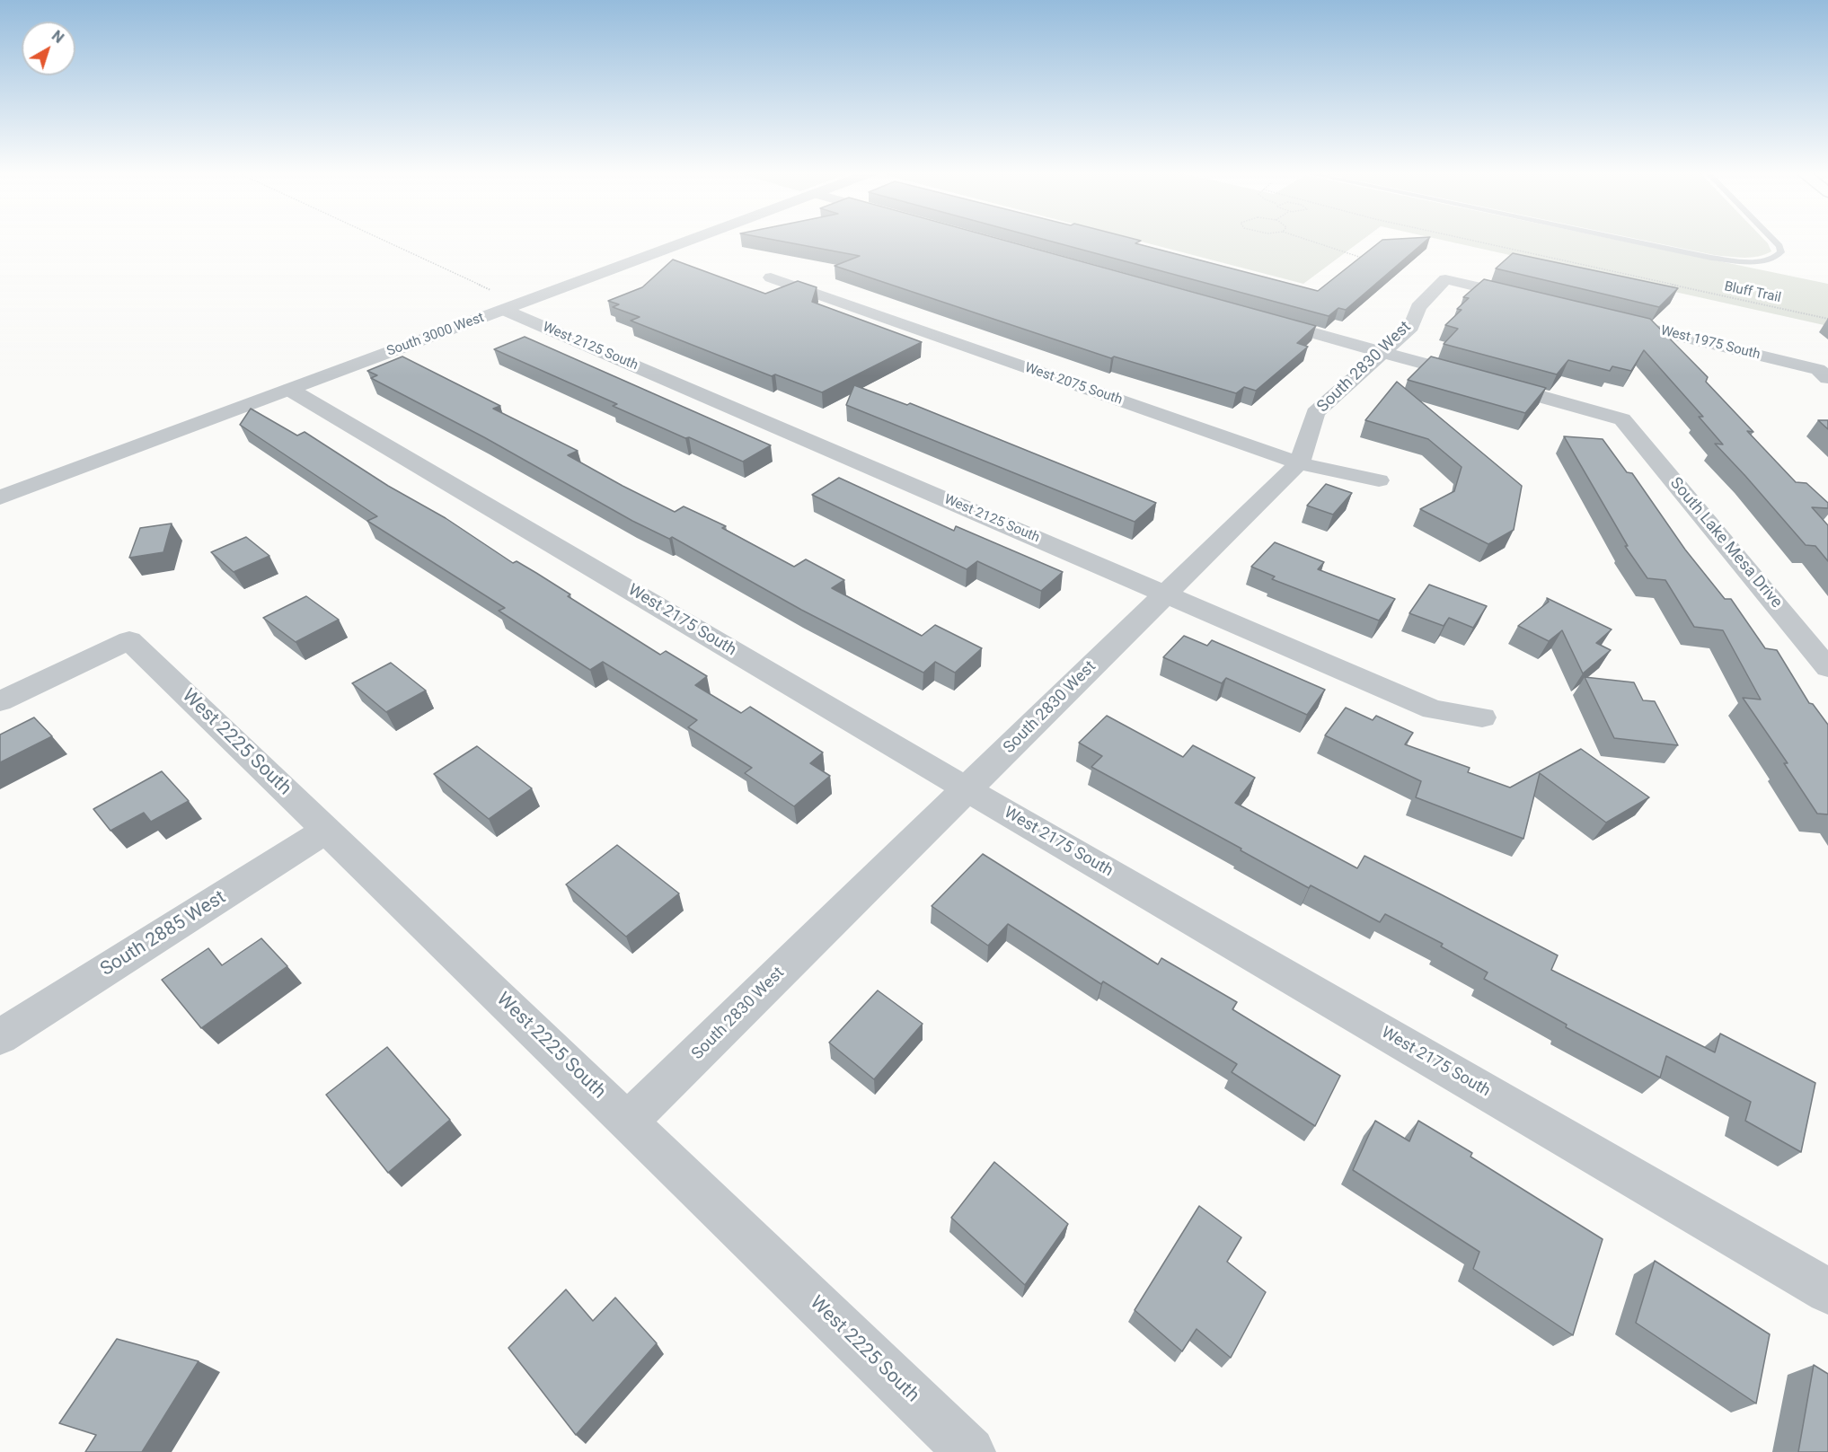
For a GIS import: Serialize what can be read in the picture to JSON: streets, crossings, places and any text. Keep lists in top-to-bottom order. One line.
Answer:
{"streets":{"street":["South 3000 West","West 1975 South","West 2125 South","South 2830 West","West 2075 South","South Lake Mesa Drive","West 2175 South","West 2225 South","South 2885 West"],"path":["Bluff Trail"]},"crossings":[["South 3000 West","West 2125 South"],["South 3000 West","West 2175 South"],["West 2125 South","South 2830 West"],["South 2830 West","West 2075 South"],["South 2830 West","South Lake Mesa Drive"],["South 2830 West","West 2175 South"],["South 2830 West","West 2225 South"],["West 2225 South","South 2885 West"]],"north":"top right"}
